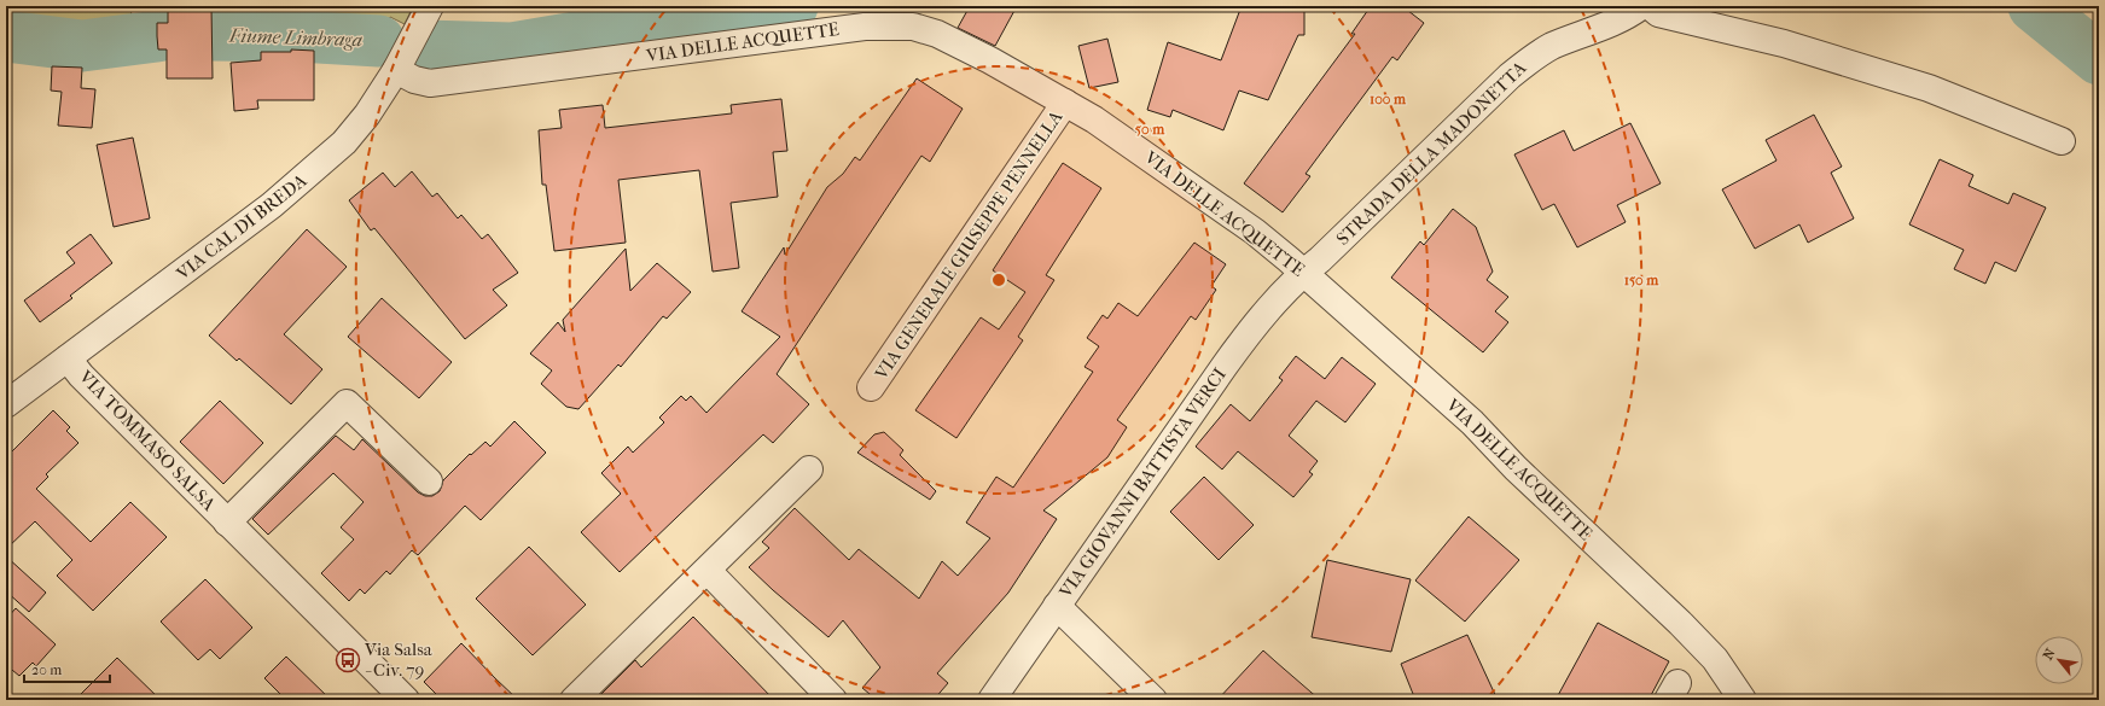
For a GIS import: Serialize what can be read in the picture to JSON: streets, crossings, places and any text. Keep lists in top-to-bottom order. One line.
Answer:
{"streets":{"street":["VIA DELLE ACQUETTE","STRADA DELLA MADONETTA","VIA CAL DI BREDA","VIA GENERALE GIUSEPPE PENNELLA","VIA TOMMASO SALSA","VIA GIOVANNI BATTISTA VERCI"]},"crossings":[["VIA DELLE ACQUETTE","STRADA DELLA MADONETTA"],["VIA DELLE ACQUETTE","VIA CAL DI BREDA"],["VIA DELLE ACQUETTE","VIA GENERALE GIUSEPPE PENNELLA"],["VIA DELLE ACQUETTE","VIA GIOVANNI BATTISTA VERCI"],["STRADA DELLA MADONETTA","VIA GIOVANNI BATTISTA VERCI"],["VIA CAL DI BREDA","VIA TOMMASO SALSA"]],"water":["Fiume Limbraga"],"places":{"bus stop":["Via Salsa - Civ. 79"]},"scale_bar":"20 m","north":"top left","rings":["100 m","50 m","150 m"]}
